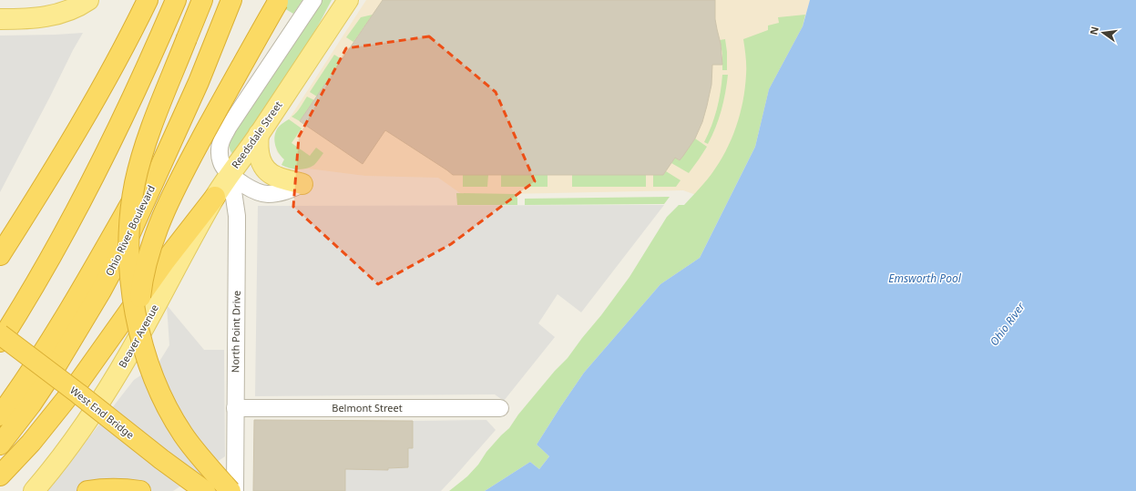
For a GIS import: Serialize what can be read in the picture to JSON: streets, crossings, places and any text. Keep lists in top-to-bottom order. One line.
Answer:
{"streets":{"highway":["Ohio River Boulevard","West End Bridge"],"main road":["Reedsdale Street","Beaver Avenue"],"street":["North Point Drive","Belmont Street"]},"crossings":[["Reedsdale Street","North Point Drive"],["Reedsdale Street","Beaver Avenue"],["North Point Drive","Beaver Avenue"],["North Point Drive","Belmont Street"]],"water":["Emsworth Pool","Ohio River"],"north":"left"}
